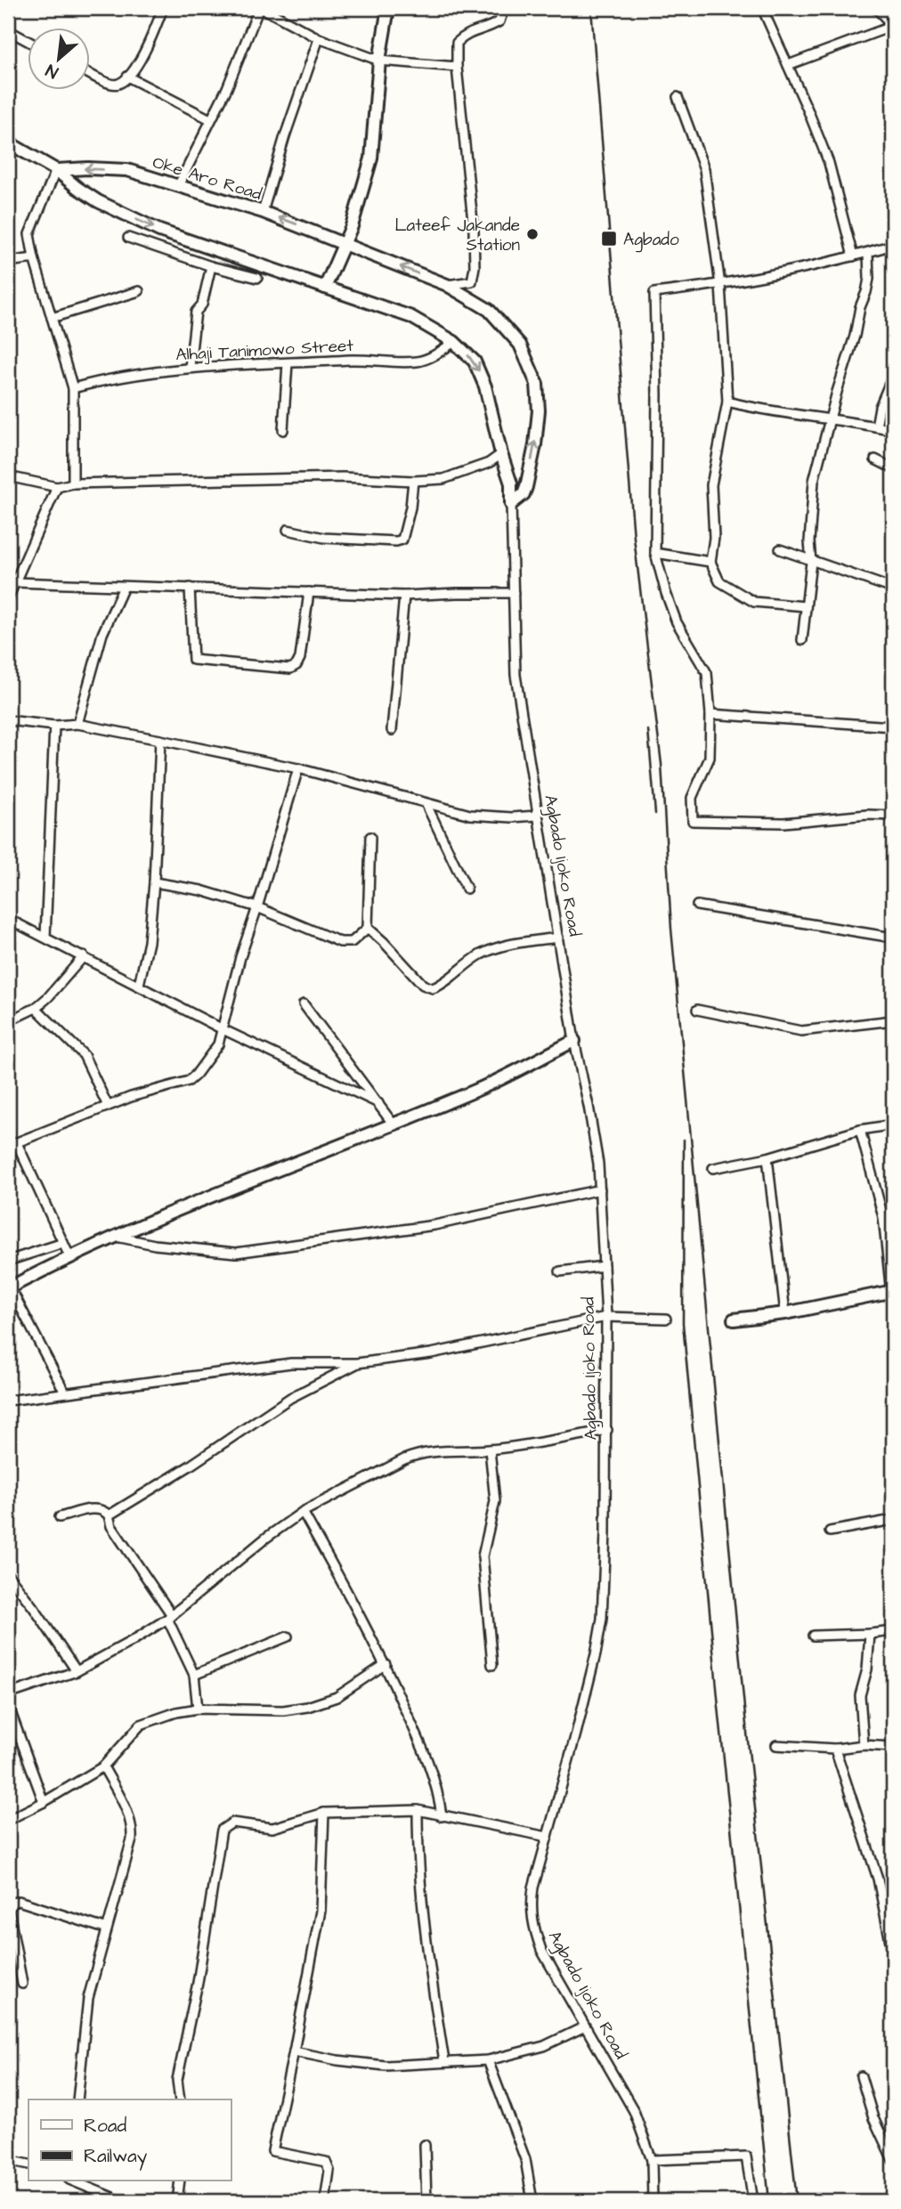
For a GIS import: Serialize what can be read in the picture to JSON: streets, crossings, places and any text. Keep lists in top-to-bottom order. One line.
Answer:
{"streets":{"main road":["Oke Aro Road","Agbado Ijoko Road"],"street":["Alhaji Tanimowo Street"]},"crossings":[["Alhaji Tanimowo Street","Agbado Ijoko Road"]],"places":{"other":["Lateef Jakande Station"],"transit":["Agbado"]},"legend":["Road","Railway"],"north":"bottom left"}
